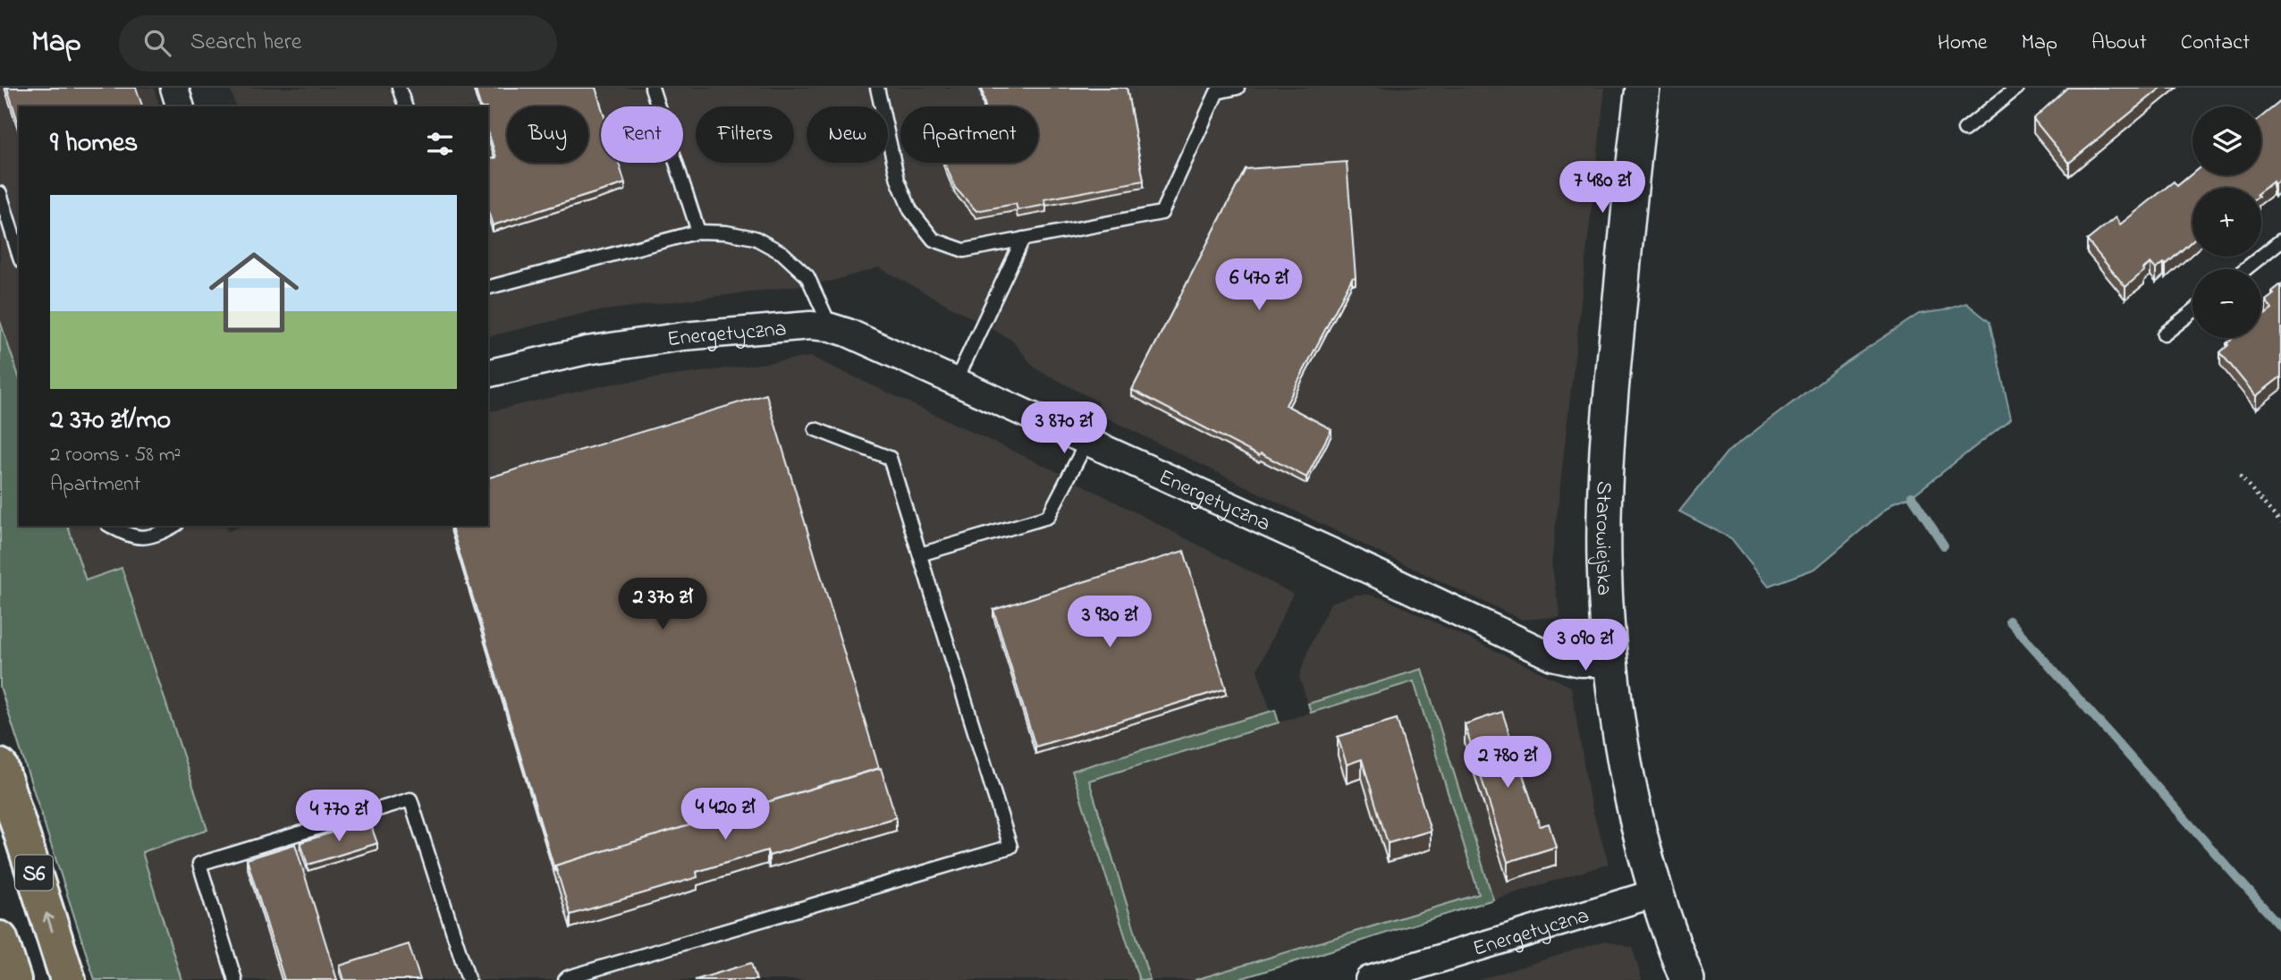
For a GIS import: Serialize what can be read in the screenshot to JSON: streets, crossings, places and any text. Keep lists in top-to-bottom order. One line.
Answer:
{"streets":{"highway":["S6"],"street":["Energetyczna","Starowiejska"]},"crossings":[["Energetyczna","Starowiejska"]],"page":{"header":"Map","search":"Search here","nav":["Home","Map","About","Contact"],"map_buttons":["+","−"],"chip":["Buy","Rent","Filters","New","Apartment"],"heading":"9 homes","price":["7 480 zł","6 470 zł","3 870 zł","2 370 zł","3 930 zł","3 090 zł","2 780 zł","4 420 zł","4 770 zł"],"list":[{"name":"2 370 zł/mo","note":"2 rooms · 58 m² · Apartment"}]}}
